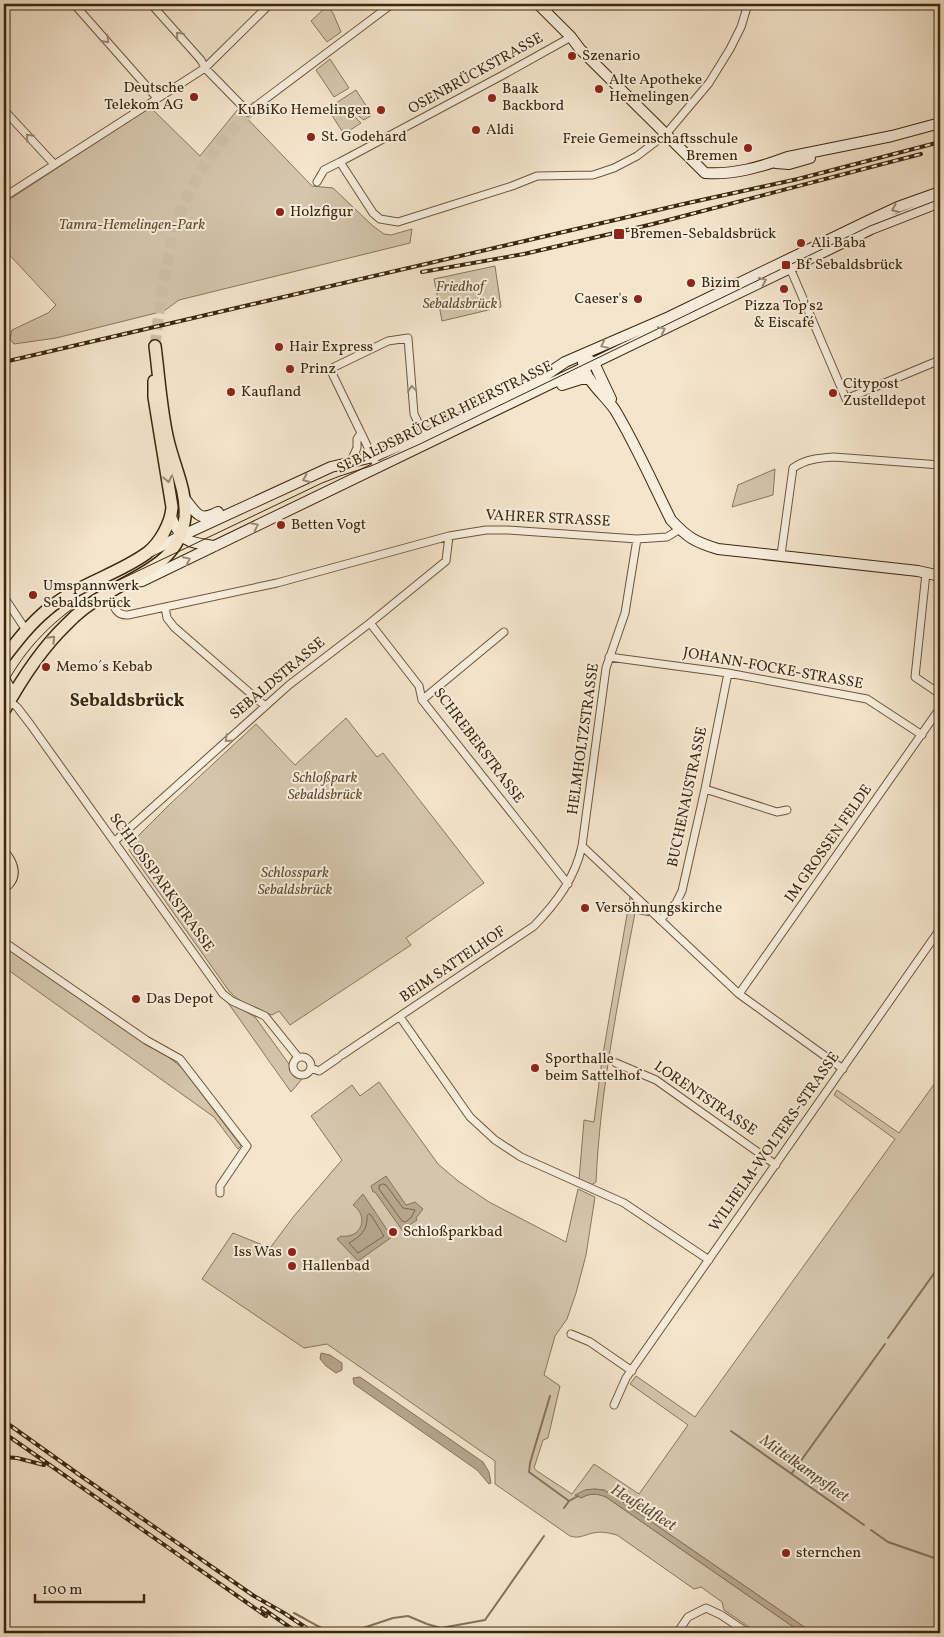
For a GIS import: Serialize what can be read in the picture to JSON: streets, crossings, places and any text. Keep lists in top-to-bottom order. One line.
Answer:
{"streets":{"main road":["SEBALDSBRÜCKER HEERSTRASSE"],"street":["OSENBRÜCKSTRASSE","VAHRER STRASSE","JOHANN-FOCKE-STRASSE","SEBALDSTRASSE","HELMHOLTZSTRASSE","SCHREBERSTRASSE","BUCHENAUSTRASSE","IM GROSSEN FELDE","SCHLOSSPARKSTRASSE","BEIM SATTELHOF","LORENTSTRASSE","WILHELM-WOLTERS-STRASSE"]},"crossings":[["SEBALDSBRÜCKER HEERSTRASSE","VAHRER STRASSE"],["SEBALDSBRÜCKER HEERSTRASSE","SCHLOSSPARKSTRASSE"],["VAHRER STRASSE","SEBALDSTRASSE"],["VAHRER STRASSE","HELMHOLTZSTRASSE"],["JOHANN-FOCKE-STRASSE","HELMHOLTZSTRASSE"],["JOHANN-FOCKE-STRASSE","BUCHENAUSTRASSE"],["JOHANN-FOCKE-STRASSE","IM GROSSEN FELDE"],["SEBALDSTRASSE","SCHREBERSTRASSE"],["SEBALDSTRASSE","SCHLOSSPARKSTRASSE"],["HELMHOLTZSTRASSE","SCHREBERSTRASSE"],["HELMHOLTZSTRASSE","BEIM SATTELHOF"],["SCHREBERSTRASSE","BEIM SATTELHOF"],["SCHLOSSPARKSTRASSE","BEIM SATTELHOF"],["LORENTSTRASSE","WILHELM-WOLTERS-STRASSE"]],"one_way":["SEBALDSTRASSE"],"districts":["Sebaldsbrück"],"water":["Mittelkampsfleet","Heufeldfleet"],"parks":["Tamra-Hemelingen-Park","Friedhof Sebaldsbrück","Schloßpark Sebaldsbrück","Schlosspark Sebaldsbrück"],"places":{"other":["Szenario","Alte Apotheke Hemelingen","Deutsche Telekom AG","Baalk Backbord","KuBiKo Hemelingen","Aldi","St. Godehard","Freie Gemeinschaftsschule Bremen","Holzfigur","Ali Baba","Bizim","Pizza Top's2 & Eiscafé","Caeser's","Hair Express","Prinz","Kaufland","Citypost Zustelldepot","Betten Vogt","Umspannwerk Sebaldsbrück","Memo´s Kebab","Versöhnungskirche","Das Depot","Sporthalle beim Sattelhof","Schloßparkbad","Iss Was","Hallenbad","sternchen"],"transit":["Bremen-Sebaldsbrück","Bf Sebaldsbrück"]},"scale_bar":"100 m"}
